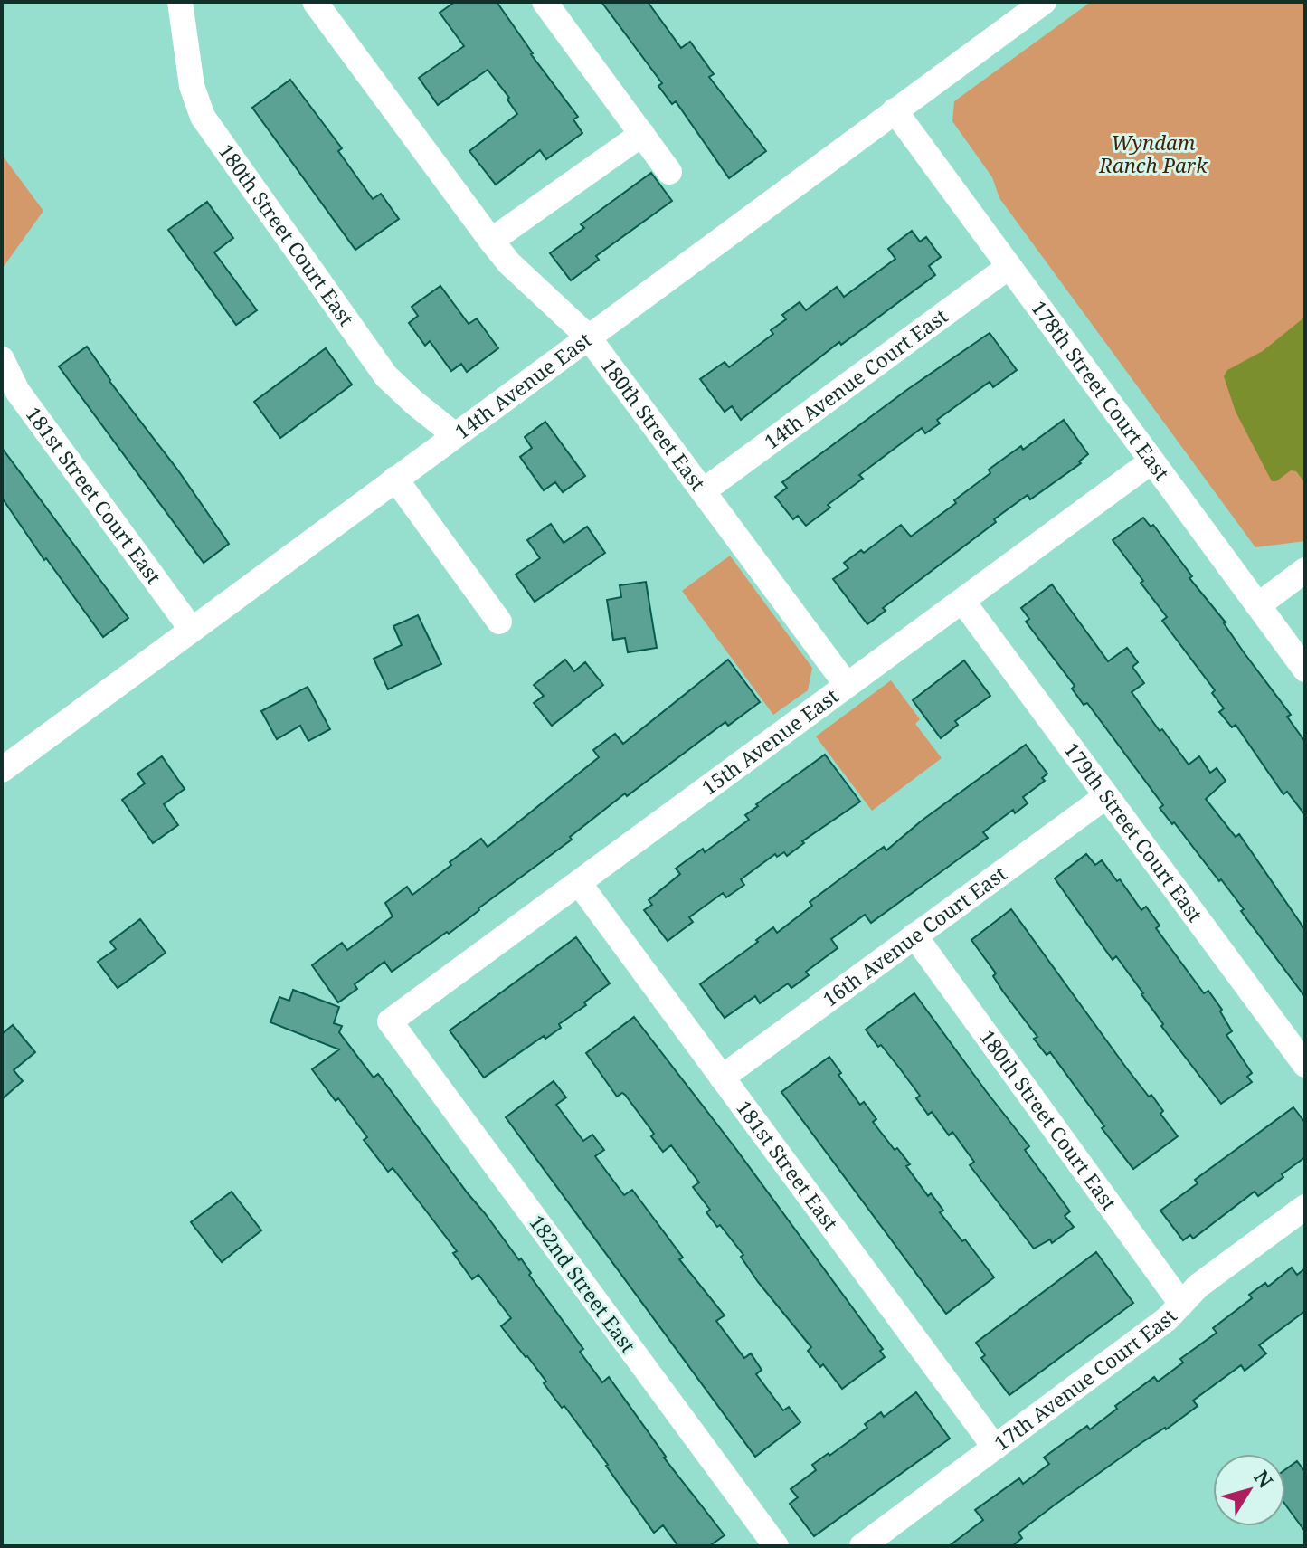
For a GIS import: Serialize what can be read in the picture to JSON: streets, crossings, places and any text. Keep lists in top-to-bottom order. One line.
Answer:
{"streets":{"street":["180th Street Court East","14th Avenue Court East","14th Avenue East","178th Street Court East","180th Street East","181st Street Court East","15th Avenue East","179th Street Court East","16th Avenue Court East","181st Street East","182nd Street East","17th Avenue Court East"]},"crossings":[["180th Street Court East","14th Avenue East"],["180th Street Court East","16th Avenue Court East"],["180th Street Court East","17th Avenue Court East"],["14th Avenue Court East","178th Street Court East"],["14th Avenue Court East","180th Street East"],["14th Avenue East","178th Street Court East"],["14th Avenue East","180th Street East"],["14th Avenue East","181st Street Court East"],["178th Street Court East","15th Avenue East"],["180th Street East","15th Avenue East"],["15th Avenue East","179th Street Court East"],["15th Avenue East","181st Street East"],["15th Avenue East","182nd Street East"],["179th Street Court East","16th Avenue Court East"],["16th Avenue Court East","181st Street East"],["181st Street East","17th Avenue Court East"]],"parks":["Wyndam Ranch Park"],"north":"top right"}
